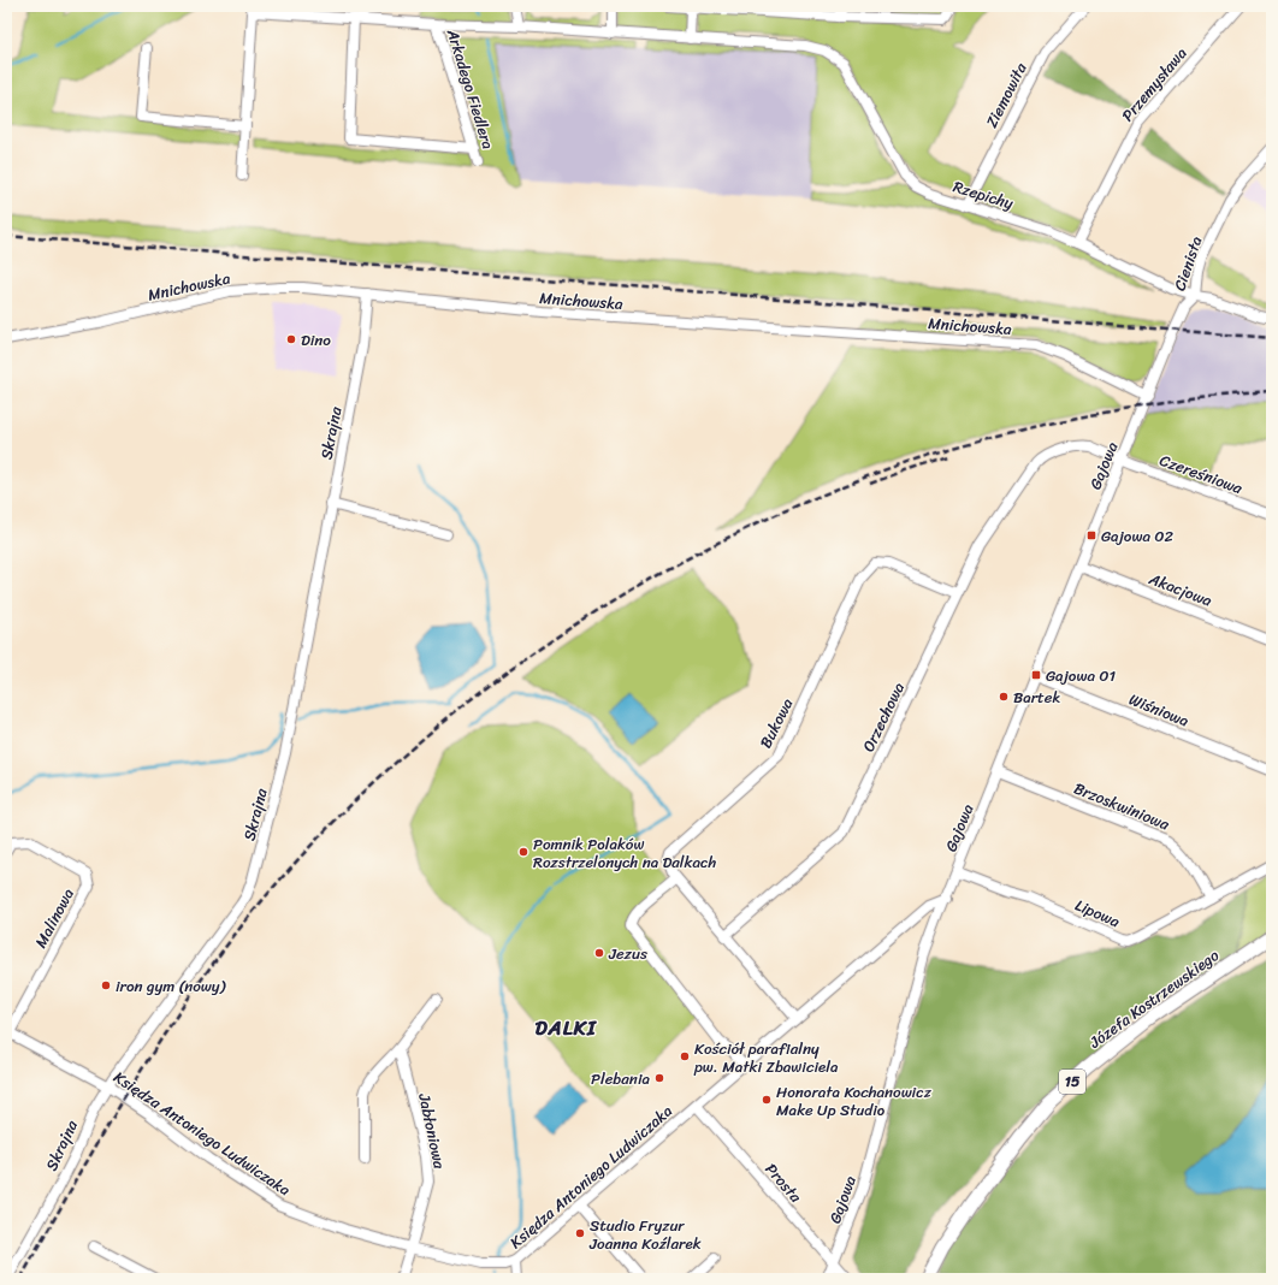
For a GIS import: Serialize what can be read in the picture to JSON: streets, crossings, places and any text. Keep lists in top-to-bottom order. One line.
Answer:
{"streets":{"main road":["Józefa Kostrzewskiego","15"],"street":["Przemysława","Arkadego Fiedlera","Ziemowita","Rzepichy","Cienista","Mnichowska","Skrajna","Gajowa","Czereśniowa","Akacjowa","Wiśniowa","Orzechowa","Bukowa","Brzoskwiniowa","Lipowa","Malinowa","Jabłoniowa","Księdza Antoniego Ludwiczaka","Prosta"]},"crossings":[["Przemysława","Rzepichy"],["Ziemowita","Rzepichy"],["Rzepichy","Cienista"],["Cienista","Mnichowska"],["Cienista","Gajowa"],["Mnichowska","Skrajna"],["Mnichowska","Gajowa"],["Skrajna","Księdza Antoniego Ludwiczaka"],["Gajowa","Czereśniowa"],["Gajowa","Akacjowa"],["Gajowa","Wiśniowa"],["Gajowa","Orzechowa"],["Gajowa","Brzoskwiniowa"],["Gajowa","Lipowa"],["Gajowa","Księdza Antoniego Ludwiczaka"],["Gajowa","Prosta"],["Czereśniowa","Orzechowa"],["Orzechowa","Bukowa"],["Brzoskwiniowa","Lipowa"],["Malinowa","Księdza Antoniego Ludwiczaka"],["Jabłoniowa","Księdza Antoniego Ludwiczaka"],["Księdza Antoniego Ludwiczaka","Prosta"]],"districts":["DALKI"],"places":{"other":["Dino","Bartek","Pomnik Polaków Rozstrzelonych na Dalkach","Jezus","iron gym (nowy)","Kościół parafialny pw. Matki Zbawiciela","Plebania","Honorata Kochanowicz Make Up Studio","Studio Fryzur Joanna Koźlarek"],"transit":["Gajowa 02","Gajowa 01"]}}
